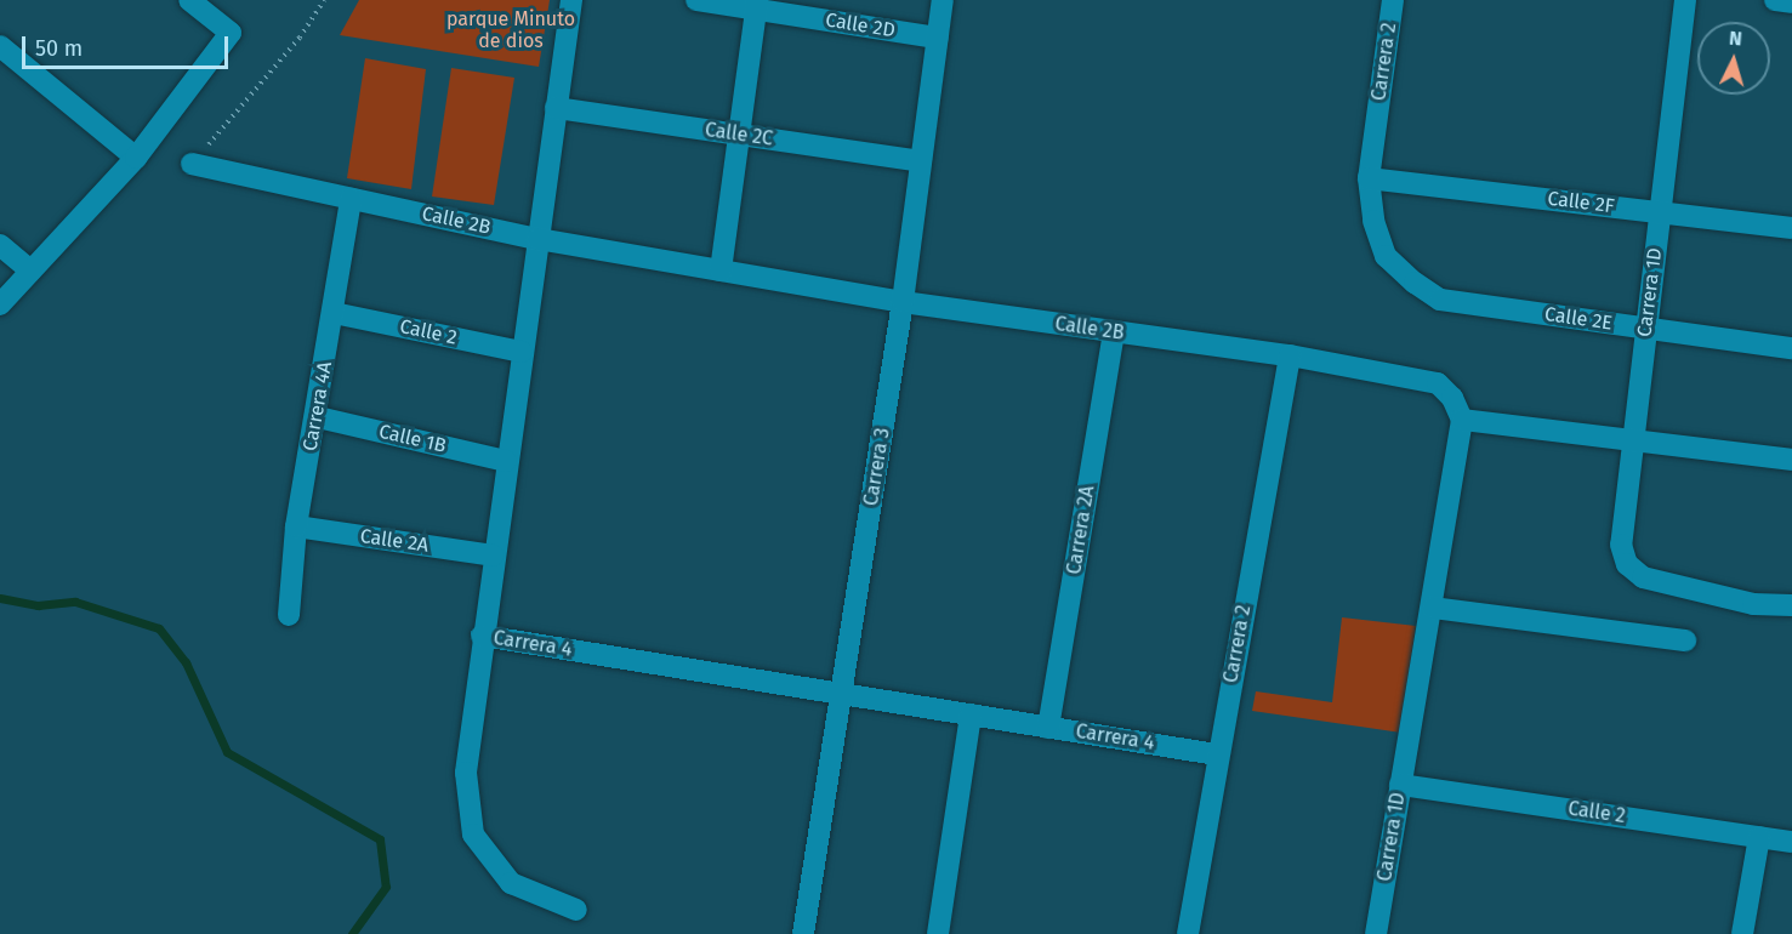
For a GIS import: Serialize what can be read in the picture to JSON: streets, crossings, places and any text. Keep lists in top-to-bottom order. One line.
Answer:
{"streets":{"street":["Calle 2D","Carrera 2","Calle 2C","Calle 2F","Calle 2B","Carrera 1D","Calle 2E","Calle 2","Carrera 4A","Calle 1B","Carrera 3","Carrera 2A","Calle 2A","Carrera 4"]},"crossings":[["Calle 2D","Carrera 3"],["Carrera 2","Calle 2F"],["Carrera 2","Calle 2B"],["Carrera 2","Calle 2E"],["Carrera 2","Carrera 4"],["Calle 2C","Carrera 3"],["Calle 2C","Carrera 4"],["Calle 2F","Carrera 1D"],["Calle 2B","Carrera 1D"],["Calle 2B","Carrera 4A"],["Calle 2B","Carrera 3"],["Calle 2B","Carrera 2A"],["Calle 2B","Carrera 4"],["Carrera 1D","Calle 2E"],["Carrera 1D","Calle 2"],["Calle 2","Carrera 4A"],["Calle 2","Carrera 4"],["Carrera 4A","Calle 1B"],["Carrera 4A","Calle 2A"],["Calle 1B","Carrera 4"],["Carrera 3","Carrera 4"],["Carrera 2A","Carrera 4"],["Calle 2A","Carrera 4"]],"parks":["parque Minuto de dios"],"scale_bar":"50 m","north":"top"}
